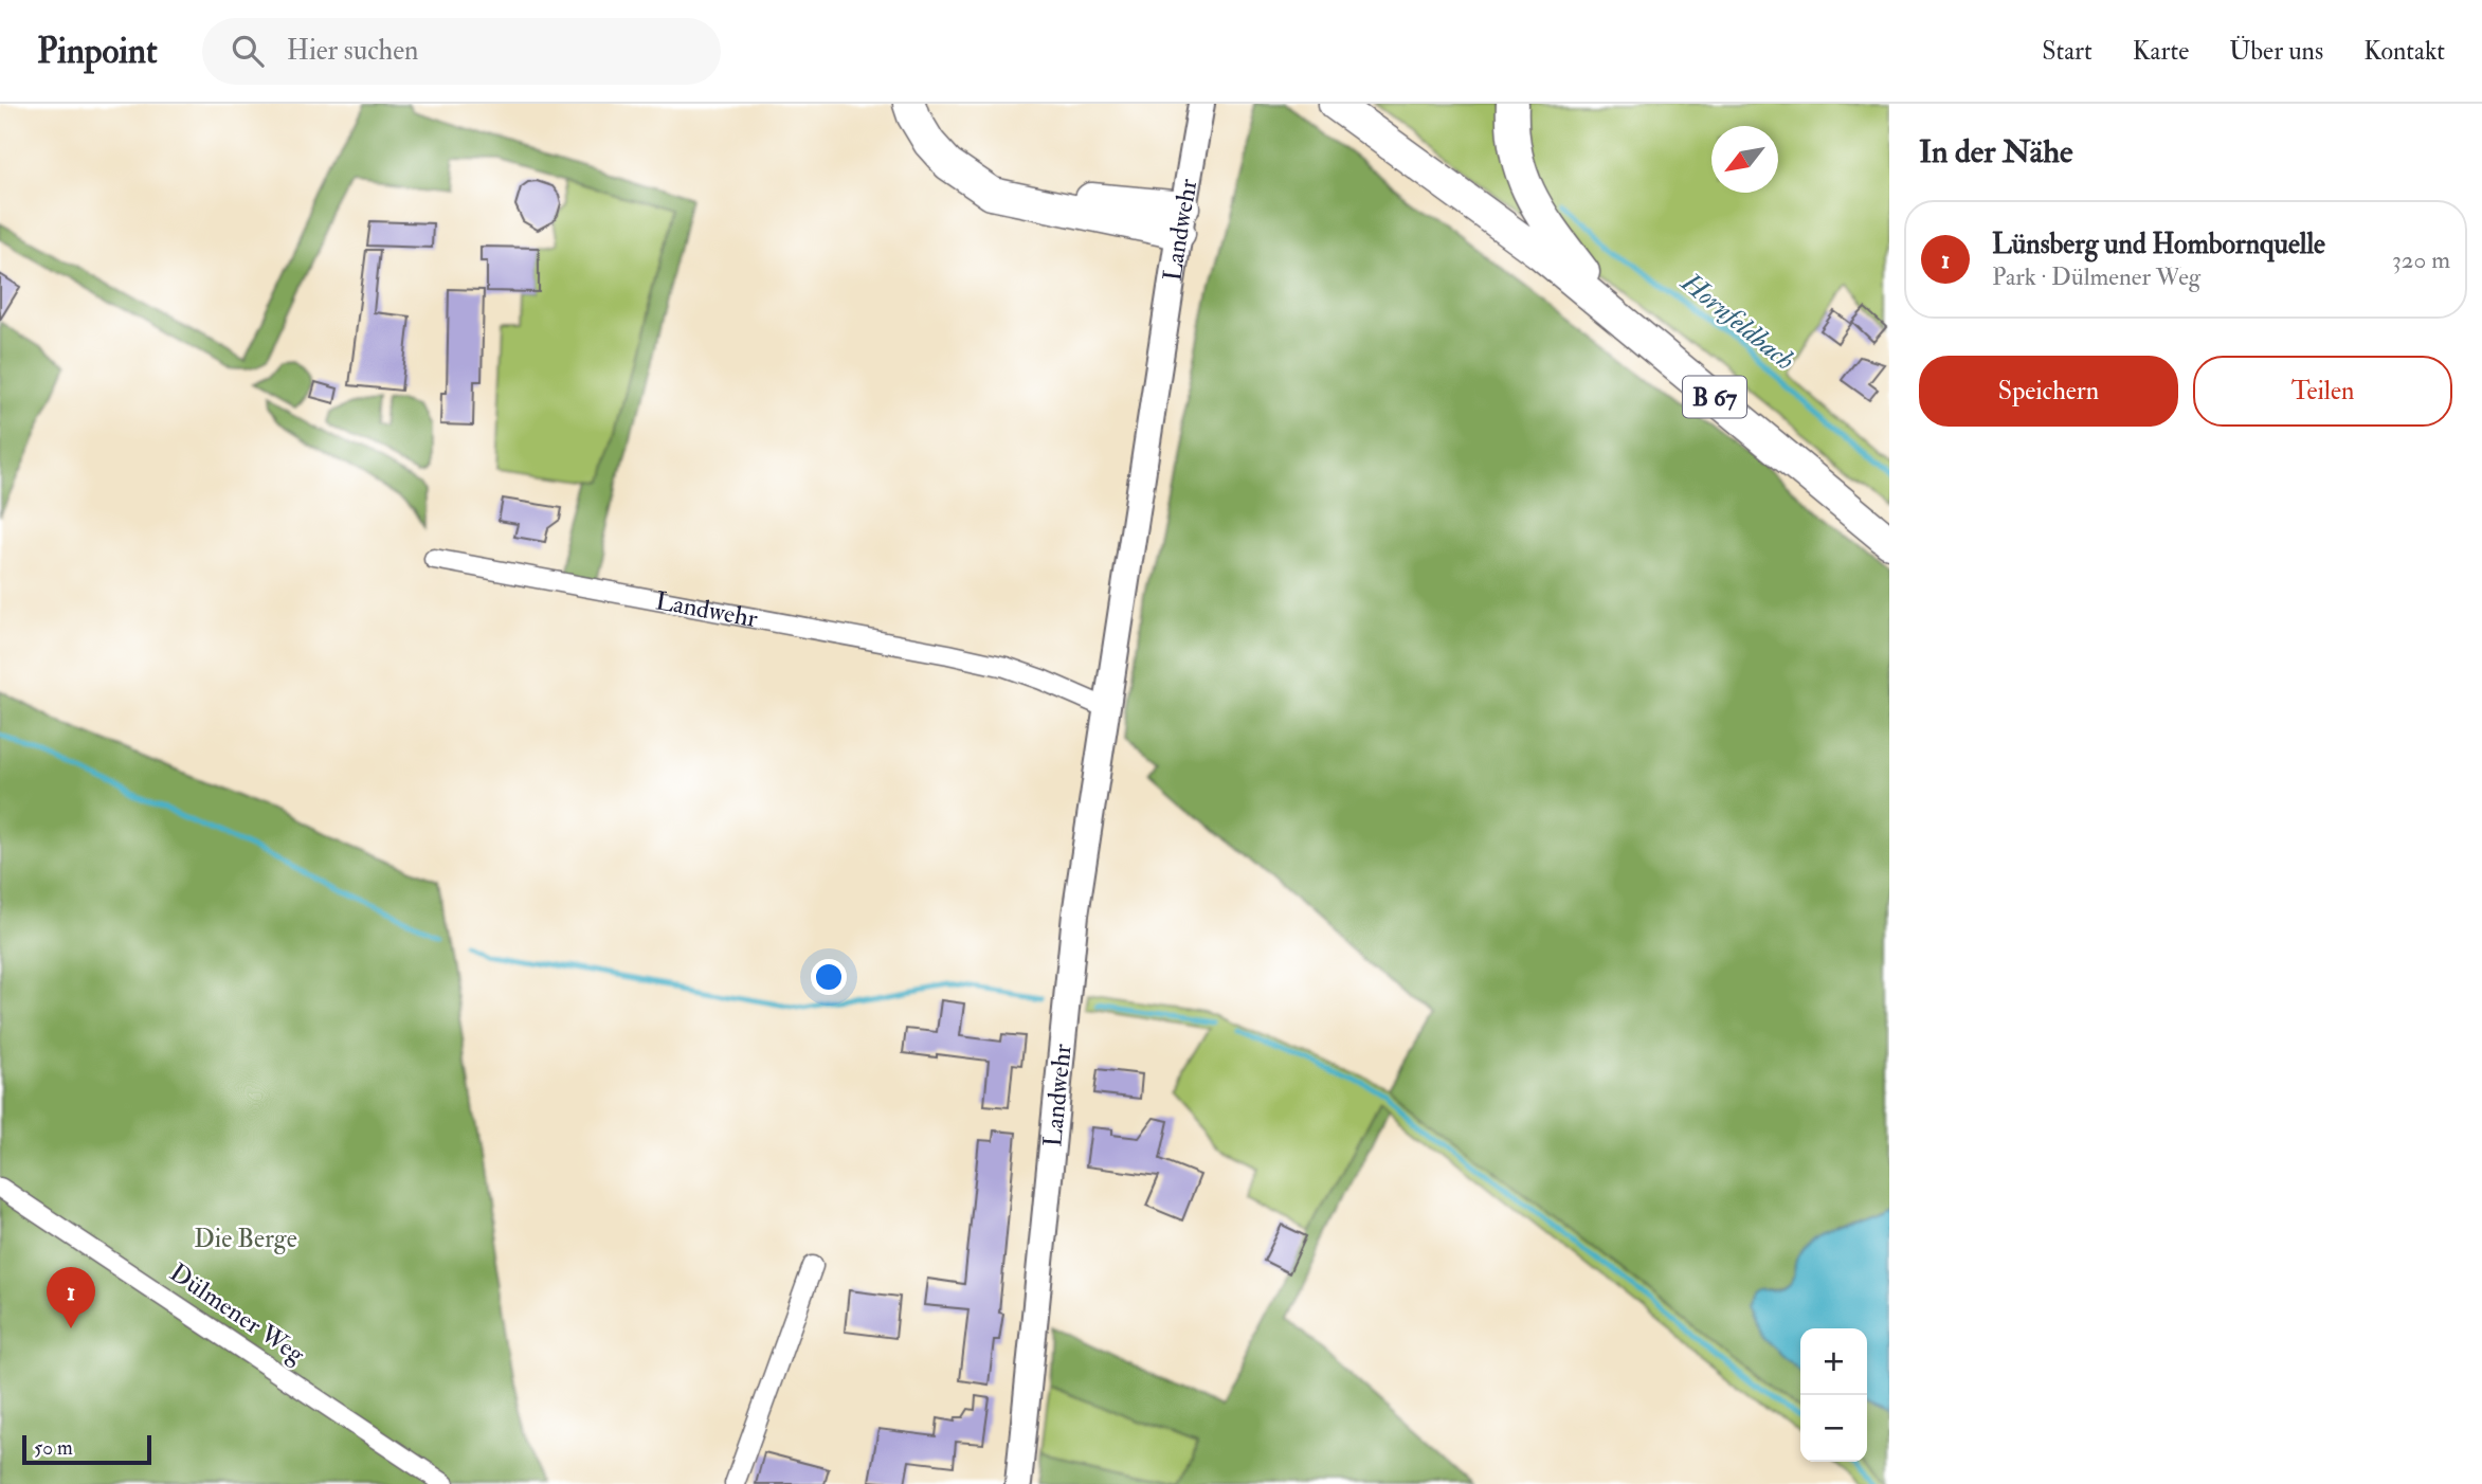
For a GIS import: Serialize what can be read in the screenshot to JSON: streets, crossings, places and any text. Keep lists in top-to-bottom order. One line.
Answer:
{"streets":{"highway":["B 67"],"main road":["Landwehr"],"street":["Dülmener Weg"]},"water":["Hornfeldbach"],"parks":["Die Berge"],"scale_bar":"50 m","north":"bottom left","page":{"header":"Pinpoint","search":"Hier suchen","nav":["Start","Karte","Über uns","Kontakt"],"heading":"In der Nähe","list":[{"mark":"1","name":"Lünsberg und Hombornquelle","note":"Park · Dülmener Weg","value":"320 m"}],"buttons":["Speichern","Teilen"],"pins":"1","map_buttons":["+","−"],"scale":"50 m"}}
